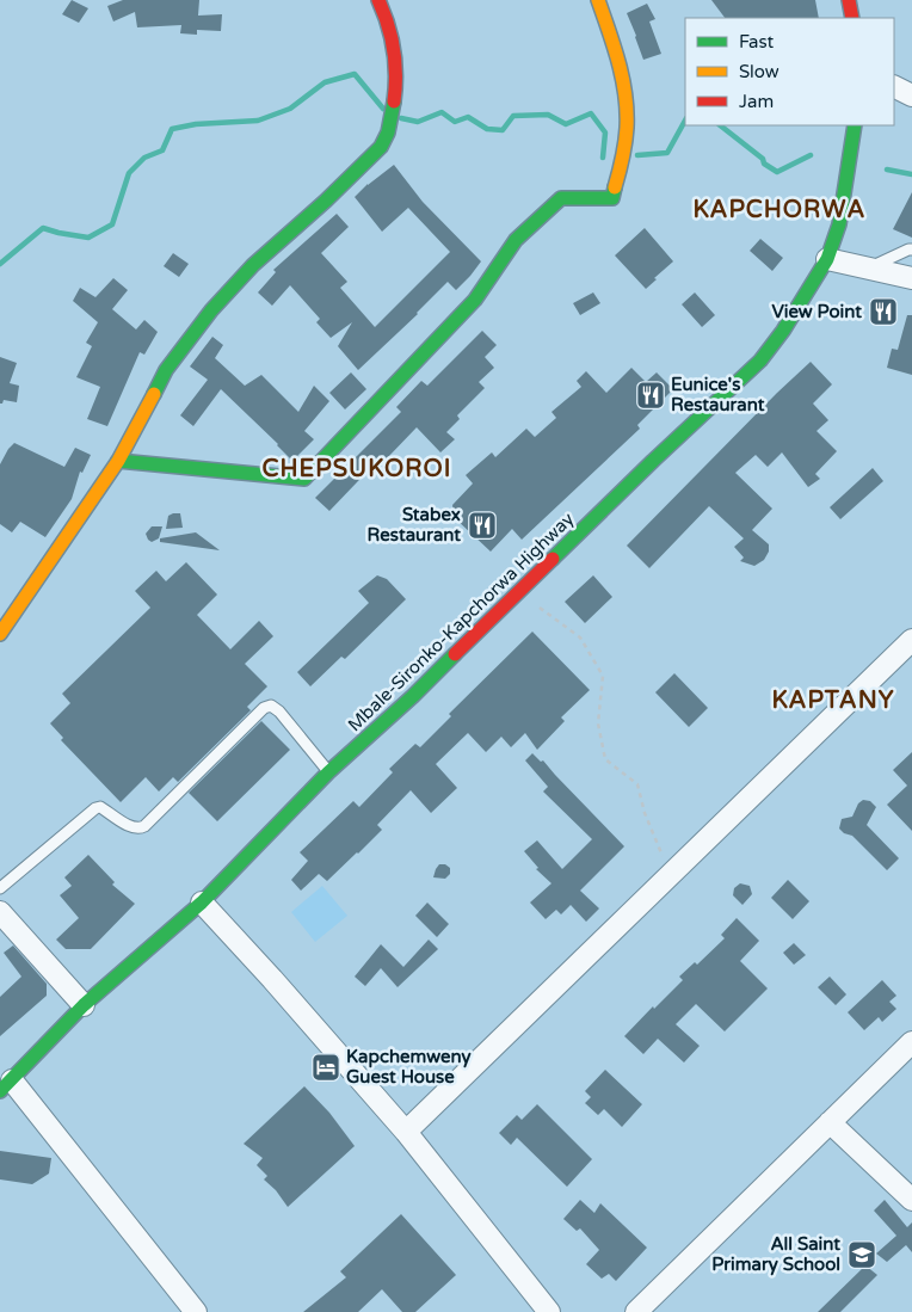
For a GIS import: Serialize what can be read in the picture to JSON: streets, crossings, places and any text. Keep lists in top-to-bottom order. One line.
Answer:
{"streets":{"street":["Mbale-Sironko-Kapchorwa Highway"]},"districts":["KAPCHORWA","CHEPSUKOROI","KAPTANY"],"places":{"restaurant":["View Point","Eunice's Restaurant","Stabex Restaurant"],"hotel":["Kapchemweny Guest House"],"school or university":["All Saint Primary School"]},"legend":["Fast","Slow","Jam"]}
